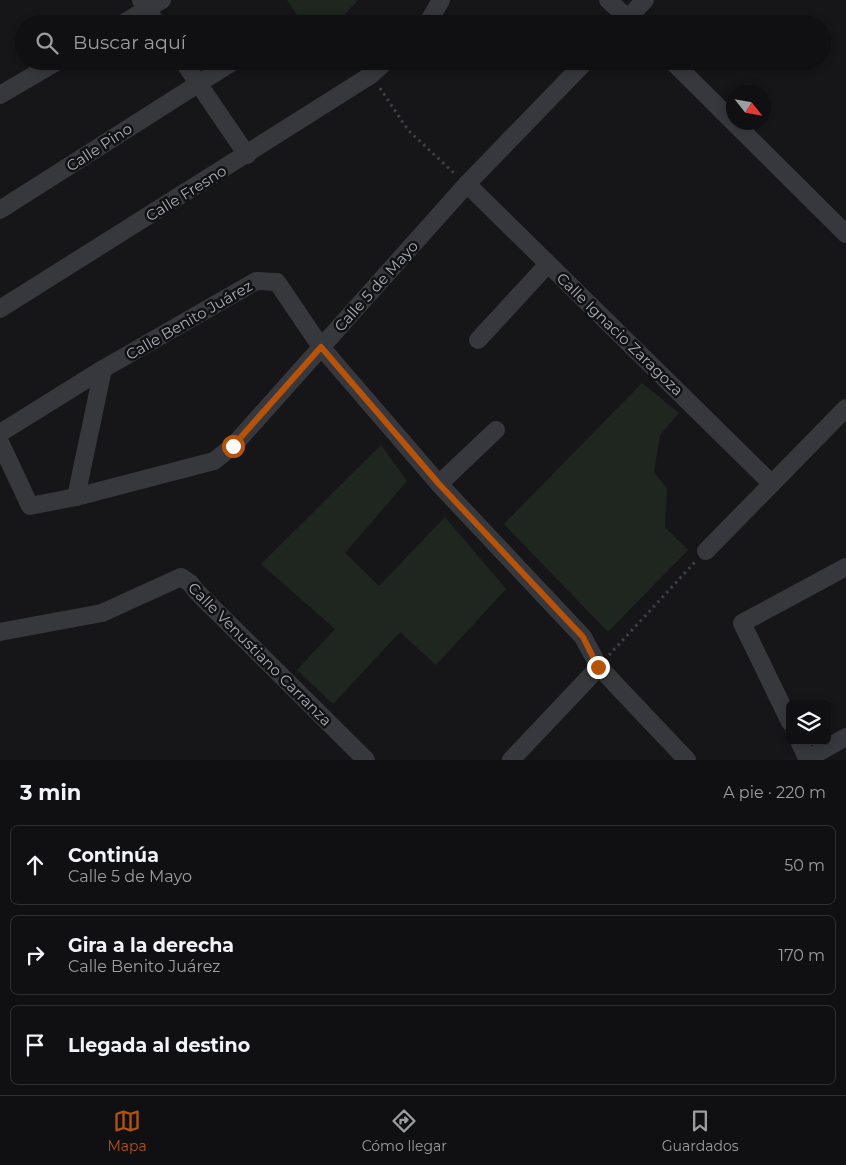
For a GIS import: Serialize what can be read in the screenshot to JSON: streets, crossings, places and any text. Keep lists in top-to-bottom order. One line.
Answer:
{"streets":{"street":["Calle Pino","Calle Fresno","Calle 5 de Mayo","Calle Benito Juárez","Calle Ignacio Zaragoza","Calle Venustiano Carranza"]},"crossings":[["Calle 5 de Mayo","Calle Benito Juárez"],["Calle 5 de Mayo","Calle Ignacio Zaragoza"]],"north":"bottom right","page":{"search":"Buscar aquí","heading":["3 min","A pie · 220 m"],"list":[["Continúa","Calle 5 de Mayo","50 m"],["Gira a la derecha","Calle Benito Juárez","170 m"],"Llegada al destino"],"nav":["Mapa","Cómo llegar","Guardados"]}}
